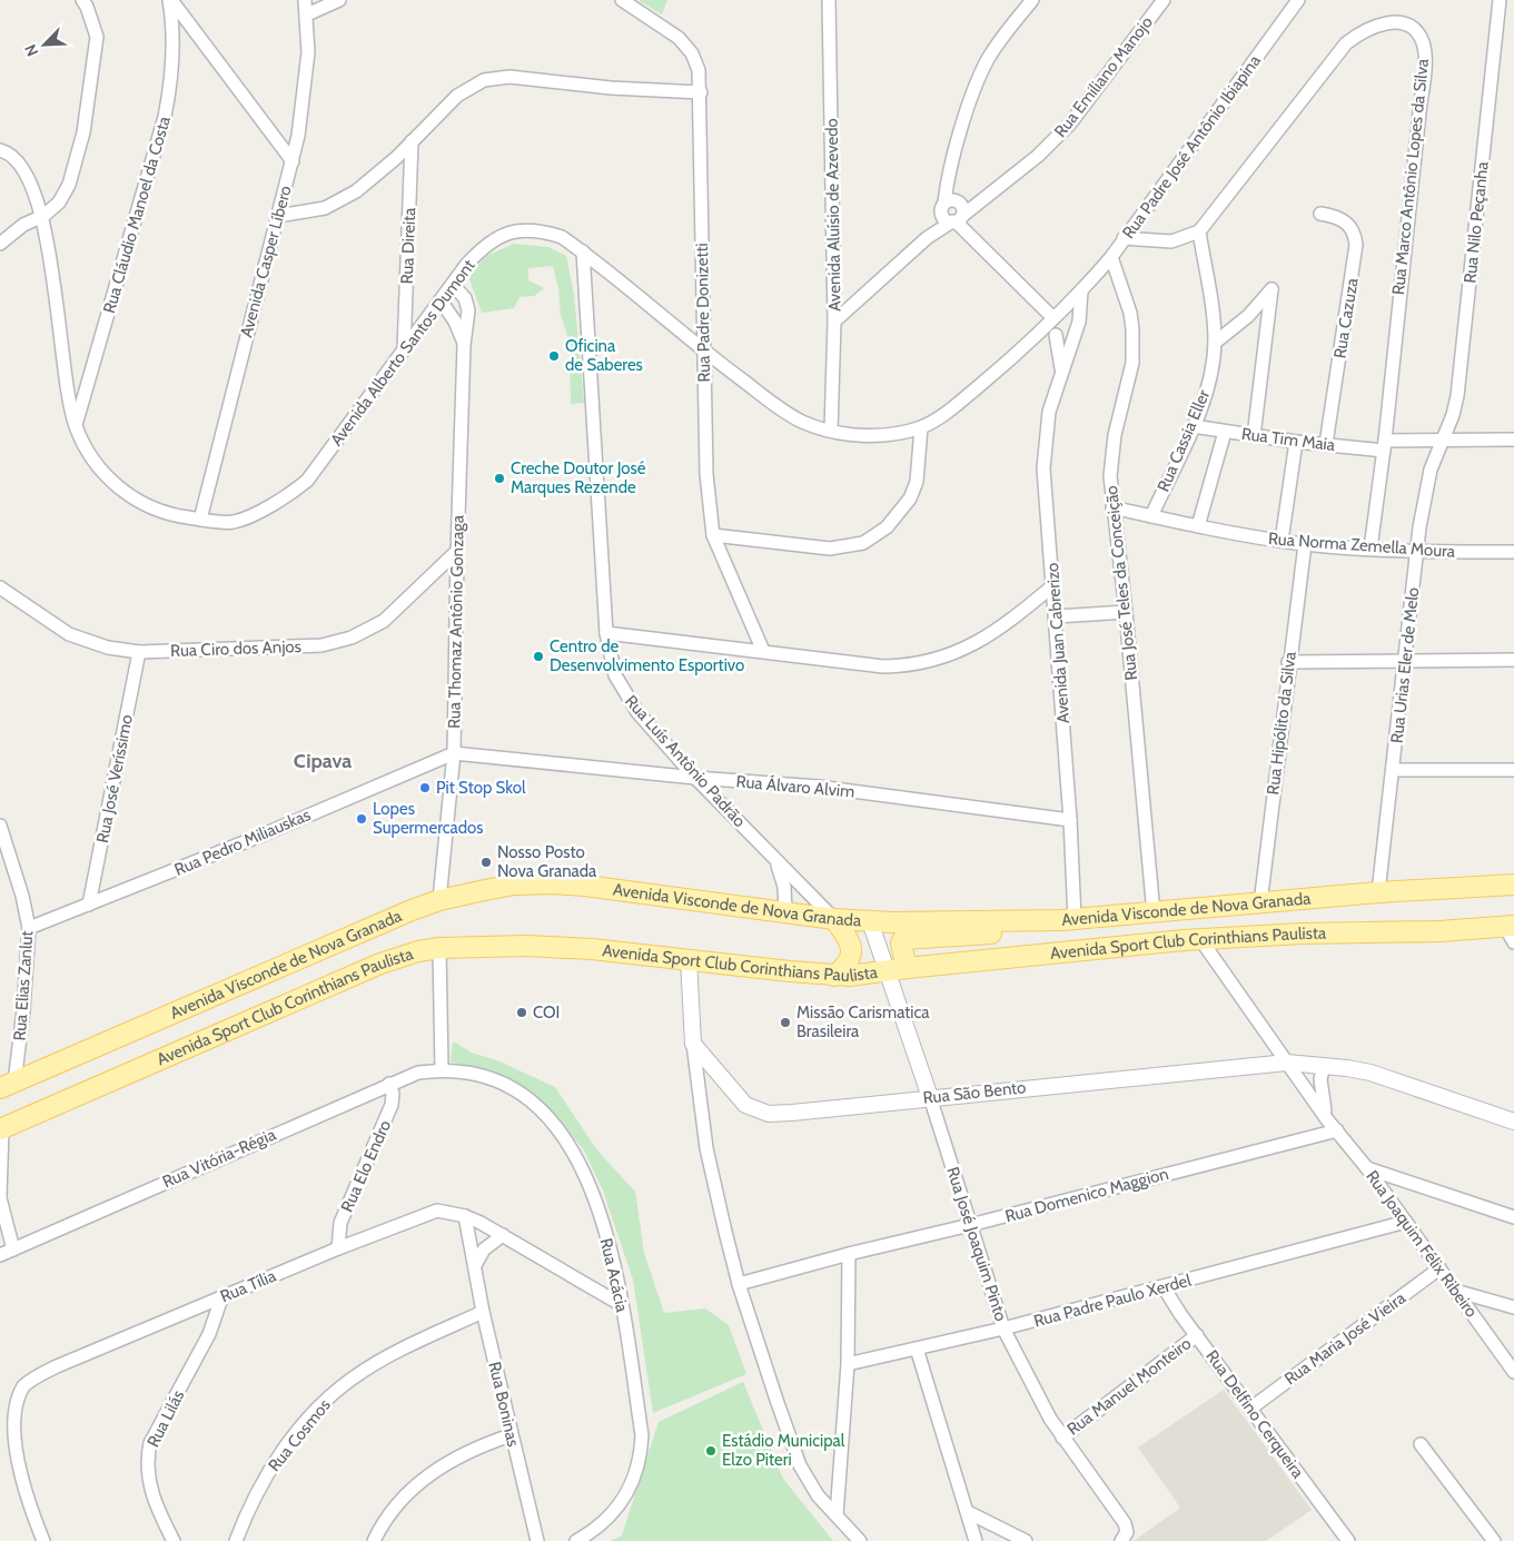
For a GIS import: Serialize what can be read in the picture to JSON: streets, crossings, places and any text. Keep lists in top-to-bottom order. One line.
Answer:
{"streets":{"main road":["Avenida Visconde de Nova Granada","Avenida Sport Club Corinthians Paulista"],"street":["Rua Emiliano Manojo","Rua Padre José Antônio Ibiapina","Rua Marco Antônio Lopes da Silva","Rua Cláudio Manoel da Costa","Avenida Aluísio de Azevedo","Rua Nilo Peçanha","Rua Direita","Avenida Casper Líbero","Rua Padre Donizetti","Rua Cazuza","Avenida Alberto Santos Dumont","Rua Tim Maia","Rua Cassia Eller","Rua Norma Zemella Moura","Rua José Teles da Conceição","Rua Thomaz Antônio Gonzaga","Avenida Juan Cabrerizo","Rua Ciro dos Anjos","Rua Urias Eler de Melo","Rua Hipólito da Silva","Rua Luís Antônio Padrão","Rua José Veríssimo","Rua Álvaro Alvim","Rua Pedro Miliauskas","Rua Elias Zanlut","Rua São Bento","Rua Vitória-Régia","Rua Elo Endro","Rua Domenico Maggion","Rua José Joaquim Pinto","Rua Joaquim Félix Ribeiro","Rua Acácia","Rua Tília","Rua Padre Paulo Xerdel","Rua Maria José Vieira","Rua Manuel Monteiro","Rua Boninas","Rua Delfino Cerqueira","Rua Lilás","Rua Cosmos"]},"crossings":[["Rua Emiliano Manojo","Avenida Aluísio de Azevedo"],["Rua Padre José Antônio Ibiapina","Avenida Alberto Santos Dumont"],["Rua Padre José Antônio Ibiapina","Rua José Teles da Conceição"],["Rua Padre José Antônio Ibiapina","Avenida Juan Cabrerizo"],["Rua Marco Antônio Lopes da Silva","Rua Tim Maia"],["Rua Marco Antônio Lopes da Silva","Rua Cassia Eller"],["Rua Cláudio Manoel da Costa","Avenida Alberto Santos Dumont"],["Avenida Aluísio de Azevedo","Avenida Alberto Santos Dumont"],["Rua Nilo Peçanha","Rua Tim Maia"],["Rua Nilo Peçanha","Rua Urias Eler de Melo"],["Rua Direita","Avenida Alberto Santos Dumont"],["Avenida Casper Líbero","Avenida Alberto Santos Dumont"],["Rua Padre Donizetti","Avenida Alberto Santos Dumont"],["Rua Cazuza","Rua Tim Maia"],["Avenida Alberto Santos Dumont","Rua Thomaz Antônio Gonzaga"],["Avenida Alberto Santos Dumont","Avenida Juan Cabrerizo"],["Avenida Alberto Santos Dumont","Rua Luís Antônio Padrão"],["Rua Tim Maia","Rua Cassia Eller"],["Rua Tim Maia","Rua Urias Eler de Melo"],["Rua Cassia Eller","Rua Norma Zemella Moura"],["Rua Norma Zemella Moura","Rua José Teles da Conceição"],["Rua Norma Zemella Moura","Rua Urias Eler de Melo"],["Rua Norma Zemella Moura","Rua Hipólito da Silva"],["Rua José Teles da Conceição","Avenida Visconde de Nova Granada"],["Rua Thomaz Antônio Gonzaga","Rua Ciro dos Anjos"],["Rua Thomaz Antônio Gonzaga","Rua Álvaro Alvim"],["Rua Thomaz Antônio Gonzaga","Rua Pedro Miliauskas"],["Rua Thomaz Antônio Gonzaga","Avenida Visconde de Nova Granada"],["Avenida Juan Cabrerizo","Rua Álvaro Alvim"],["Avenida Juan Cabrerizo","Avenida Visconde de Nova Granada"],["Rua Ciro dos Anjos","Rua José Veríssimo"],["Rua Urias Eler de Melo","Avenida Visconde de Nova Granada"],["Rua Hipólito da Silva","Avenida Visconde de Nova Granada"],["Rua Luís Antônio Padrão","Rua Álvaro Alvim"],["Rua Luís Antônio Padrão","Avenida Visconde de Nova Granada"],["Rua José Veríssimo","Rua Pedro Miliauskas"],["Rua Álvaro Alvim","Rua Pedro Miliauskas"],["Rua Pedro Miliauskas","Rua Elias Zanlut"],["Avenida Visconde de Nova Granada","Rua Elias Zanlut"],["Avenida Visconde de Nova Granada","Rua José Joaquim Pinto"],["Avenida Sport Club Corinthians Paulista","Rua José Joaquim Pinto"],["Avenida Sport Club Corinthians Paulista","Rua Joaquim Félix Ribeiro"],["Rua São Bento","Rua José Joaquim Pinto"],["Rua São Bento","Rua Joaquim Félix Ribeiro"],["Rua Vitória-Régia","Rua Elo Endro"],["Rua Vitória-Régia","Rua Acácia"],["Rua Elo Endro","Rua Tília"],["Rua Domenico Maggion","Rua José Joaquim Pinto"],["Rua Domenico Maggion","Rua Joaquim Félix Ribeiro"],["Rua José Joaquim Pinto","Rua Padre Paulo Xerdel"],["Rua José Joaquim Pinto","Rua Manuel Monteiro"],["Rua Joaquim Félix Ribeiro","Rua Padre Paulo Xerdel"],["Rua Joaquim Félix Ribeiro","Rua Maria José Vieira"],["Rua Acácia","Rua Tília"],["Rua Tília","Rua Boninas"],["Rua Tília","Rua Lilás"],["Rua Padre Paulo Xerdel","Rua Delfino Cerqueira"],["Rua Maria José Vieira","Rua Delfino Cerqueira"],["Rua Manuel Monteiro","Rua Delfino Cerqueira"],["Rua Boninas","Rua Cosmos"]],"districts":["Cipava"],"places":["Oficina de Saberes","Creche Doutor José Marques Rezende","Centro de Desenvolvimento Esportivo","Pit Stop Skol","Lopes Supermercados","Nosso Posto Nova Granada","COI","Missão Carismatica Brasileira","Estádio Municipal Elzo Piteri"],"north":"bottom left"}
